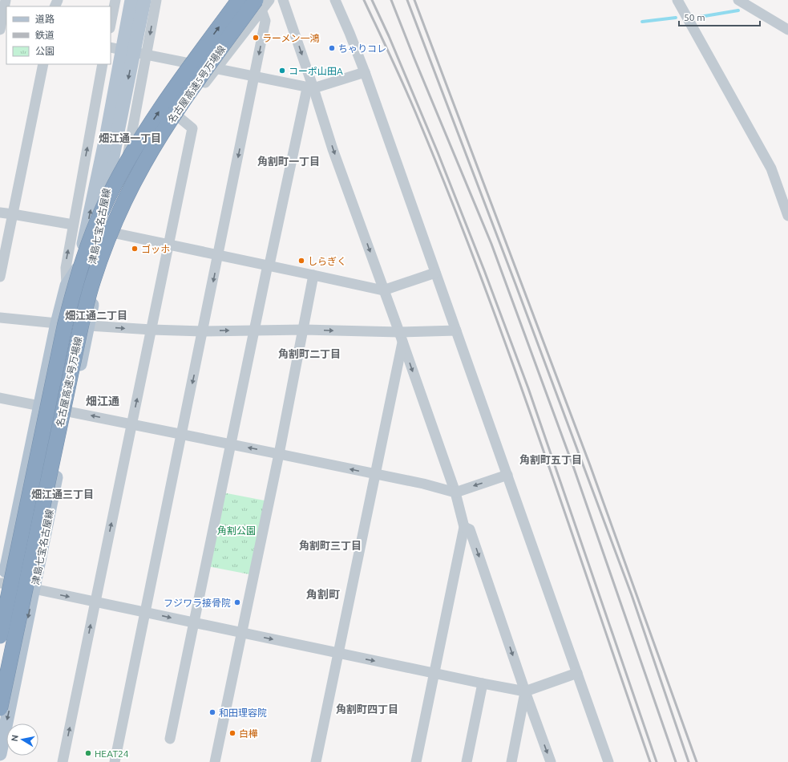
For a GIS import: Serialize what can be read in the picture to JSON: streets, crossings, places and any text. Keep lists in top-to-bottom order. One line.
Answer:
{"streets":{"highway":["名古屋高速5号万場線"],"main road":["津島七宝名古屋線"]},"districts":["畑江通一丁目","角割町一丁目","畑江通二丁目","角割町二丁目","畑江通","角割町五丁目","畑江通三丁目","角割町三丁目","角割町","角割町四丁目"],"parks":["角割公園"],"places":["ラーメン一鴻","ちゃりコレ","コーポ山田A","ゴッホ","しらぎく","フジワラ接骨院","和田理容院","白樺","HEAT24"],"legend":["道路","鉄道","公園"],"scale_bar":"50 m","north":"left"}
